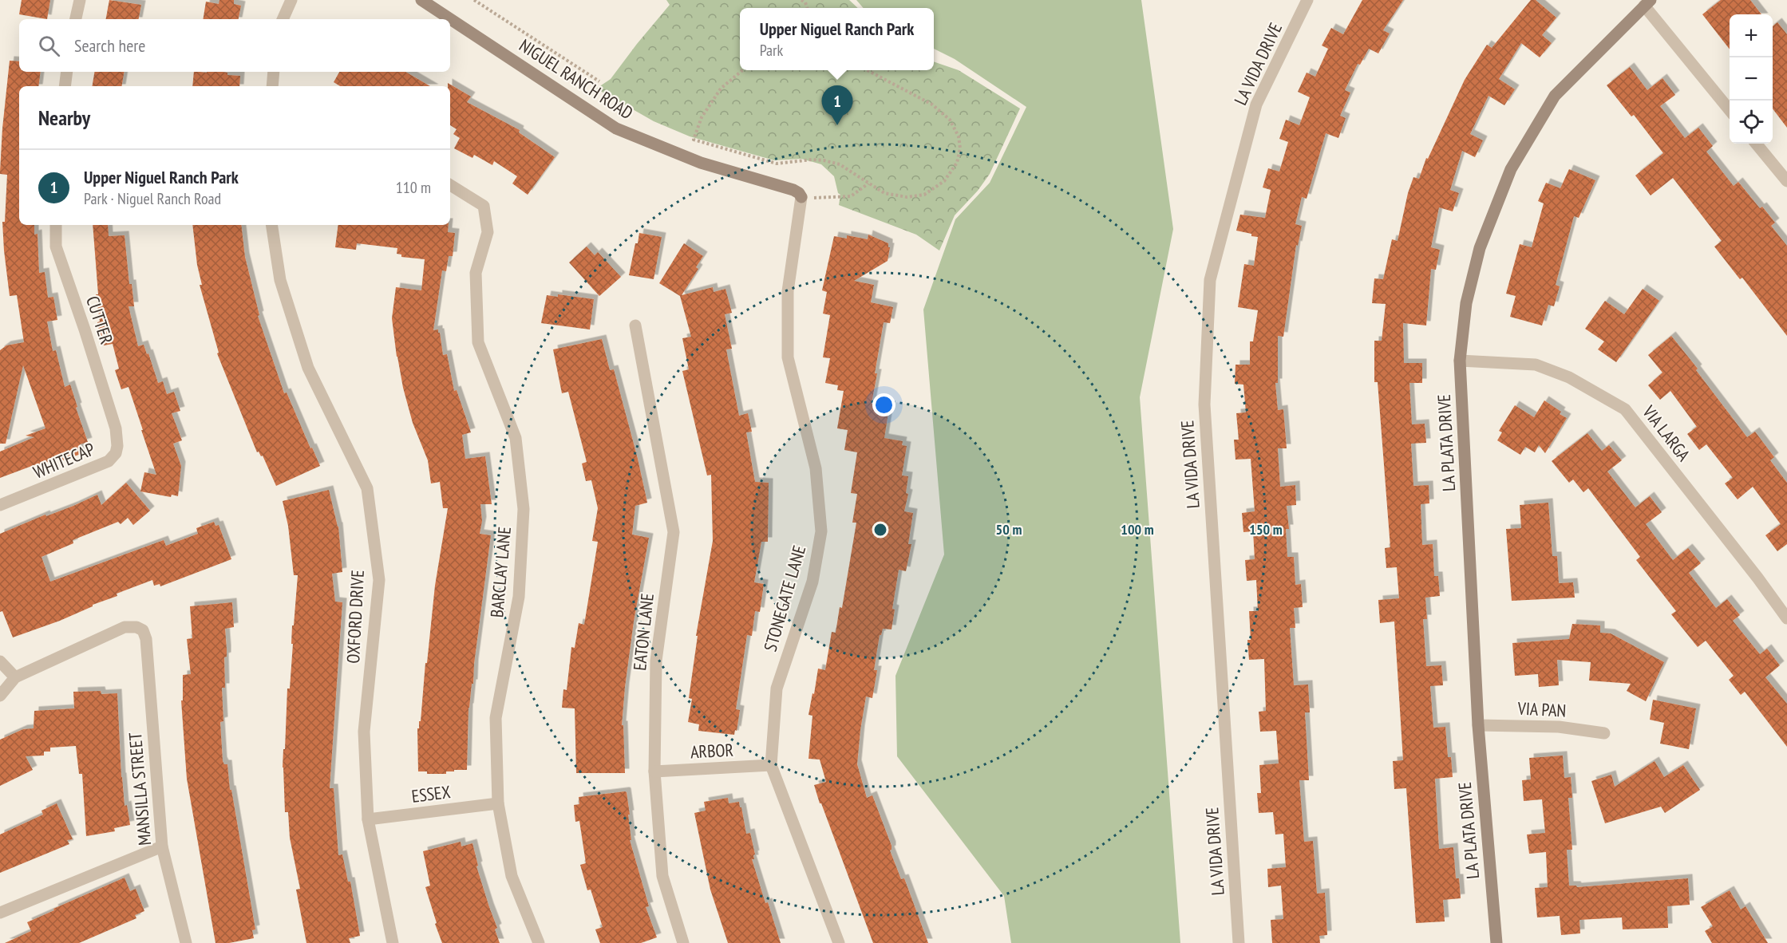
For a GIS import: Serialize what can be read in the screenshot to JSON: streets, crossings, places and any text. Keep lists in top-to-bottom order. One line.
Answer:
{"streets":{"street":["LA VIDA DRIVE","NIGUEL RANCH ROAD","CUTTER","VIA LARGA","LA PLATA DRIVE","WHITECAP","BARCLAY LANE","STONEGATE LANE","OXFORD DRIVE","EATON LANE","VIA PAN","ARBOR","MANSILLA STREET","ESSEX"]},"crossings":[["NIGUEL RANCH ROAD","STONEGATE LANE"],["CUTTER","WHITECAP"],["VIA LARGA","LA PLATA DRIVE"],["LA PLATA DRIVE","VIA PAN"],["BARCLAY LANE","ESSEX"],["STONEGATE LANE","ARBOR"],["OXFORD DRIVE","ESSEX"],["EATON LANE","ARBOR"]],"page":{"popup":["Upper Niguel Ranch Park","Park"],"map_buttons":["+","−"],"search":"Search here","pins":"1","heading":"Nearby","list":[{"mark":"1","name":"Upper Niguel Ranch Park","note":"Park · Niguel Ranch Road","value":"110 m"}]},"rings":["50 m","100 m","150 m"]}
